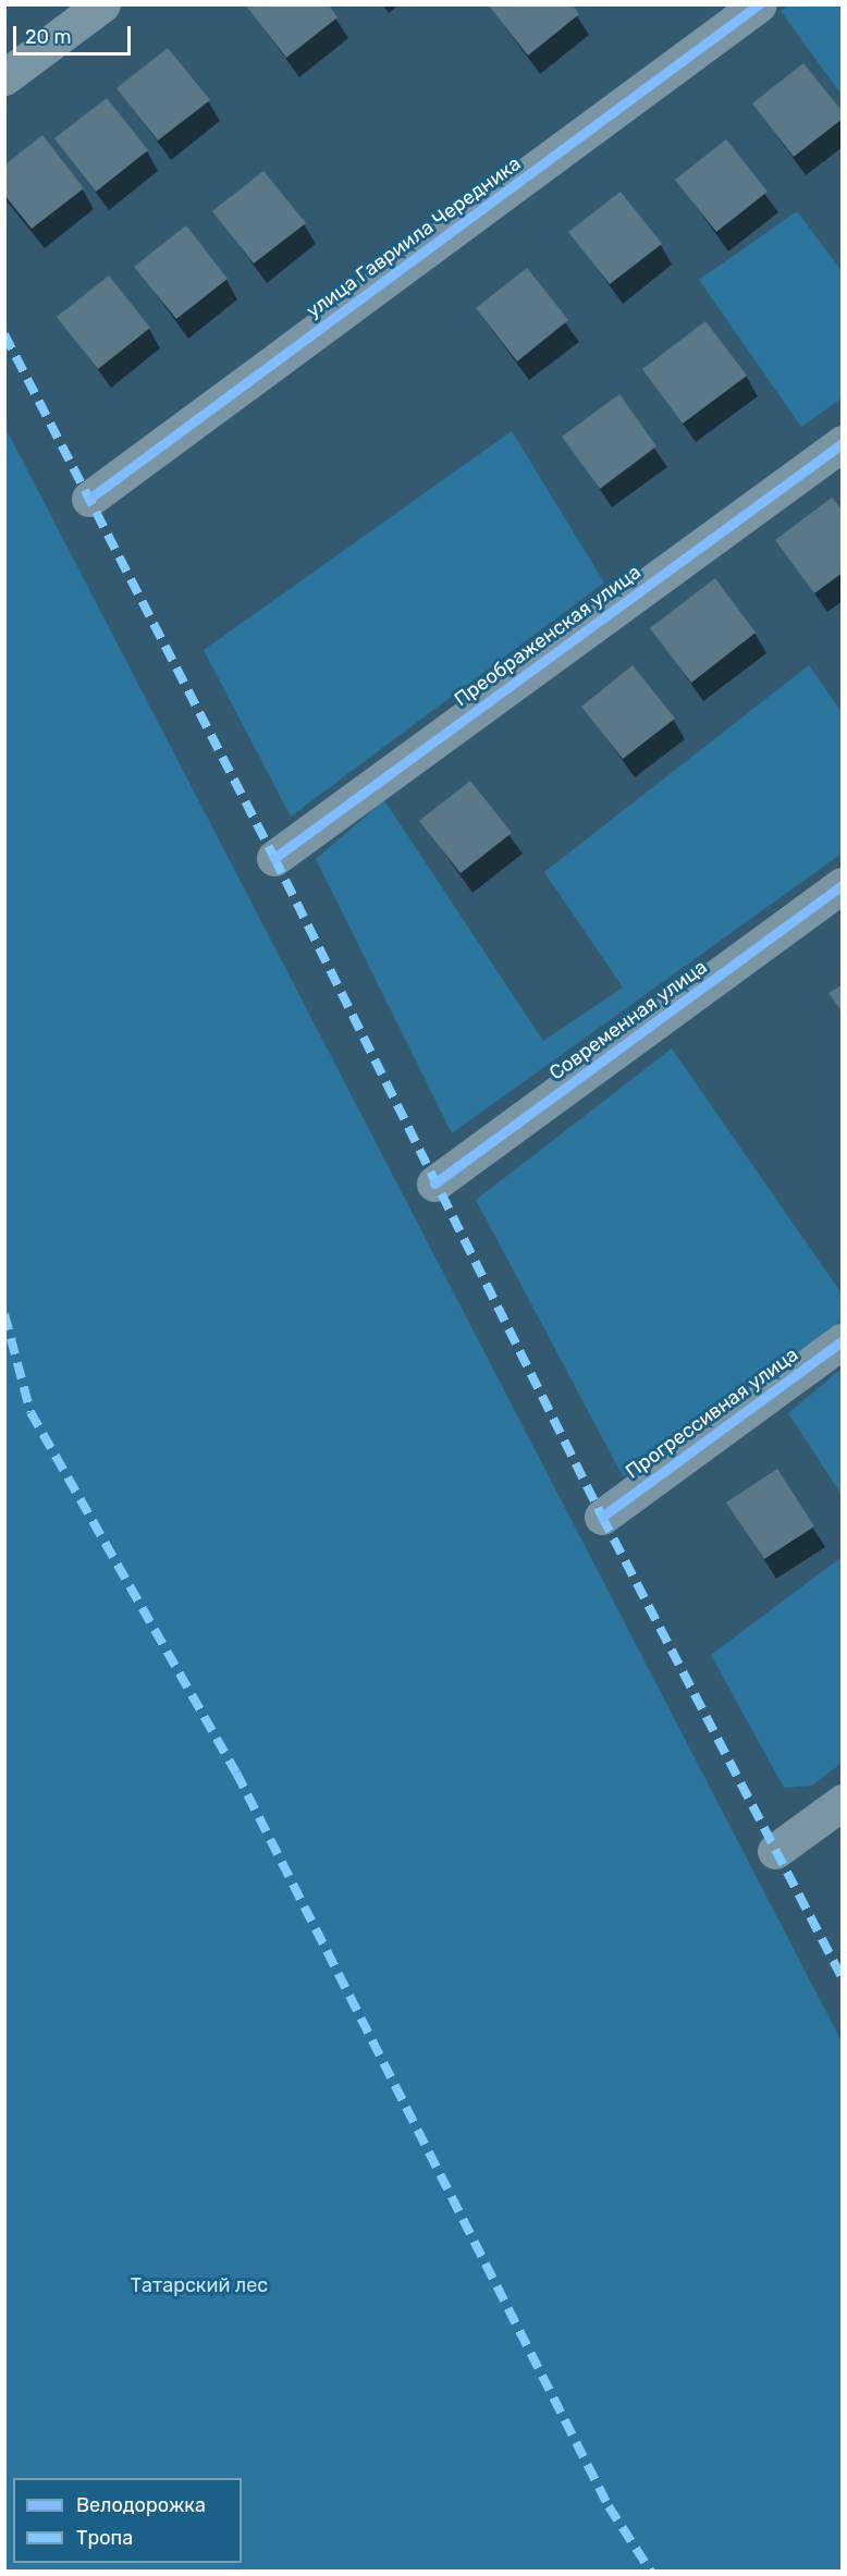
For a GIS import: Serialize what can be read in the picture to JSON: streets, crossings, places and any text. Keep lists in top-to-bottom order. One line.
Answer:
{"streets":{"street":["улица Гавриила Чередника","Преображенская улица","Современная улица","Прогрессивная улица"]},"parks":["Татарский лес"],"legend":["Велодорожка","Тропа"],"scale_bar":"20 m"}
